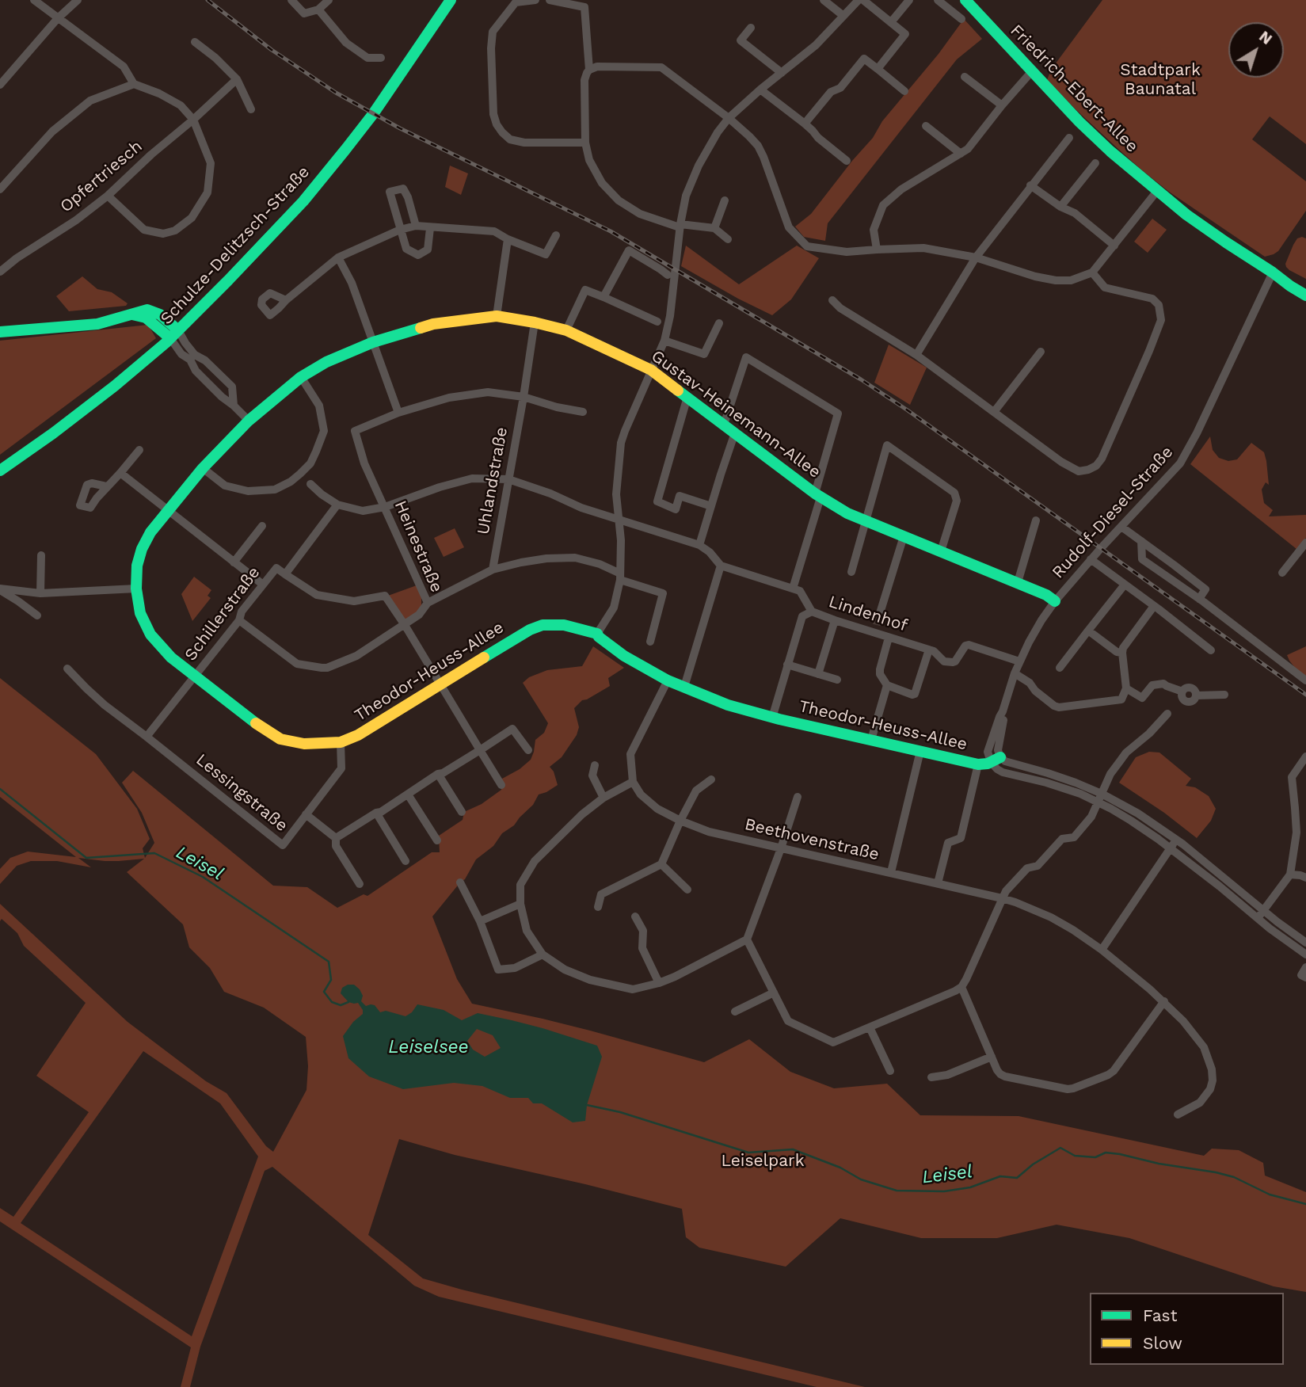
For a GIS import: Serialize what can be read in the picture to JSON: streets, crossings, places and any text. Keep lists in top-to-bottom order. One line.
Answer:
{"streets":{"street":["Friedrich-Ebert-Allee","Opfertriesch","Schulze-Delitzsch-Straße","Gustav-Heinemann-Allee","Uhlandstraße","Rudolf-Diesel-Straße","Heinestraße","Schillerstraße","Lindenhof","Theodor-Heuss-Allee","Lessingstraße","Beethovenstraße"]},"crossings":[["Friedrich-Ebert-Allee","Rudolf-Diesel-Straße"],["Gustav-Heinemann-Allee","Uhlandstraße"],["Gustav-Heinemann-Allee","Rudolf-Diesel-Straße"],["Gustav-Heinemann-Allee","Theodor-Heuss-Allee"],["Uhlandstraße","Heinestraße"],["Rudolf-Diesel-Straße","Lindenhof"],["Rudolf-Diesel-Straße","Theodor-Heuss-Allee"],["Heinestraße","Schillerstraße"],["Schillerstraße","Theodor-Heuss-Allee"],["Theodor-Heuss-Allee","Lessingstraße"]],"water":["Leisel","Leiselsee"],"parks":["Stadtpark Baunatal","Leiselpark"],"legend":["Fast","Slow"],"north":"top right"}
